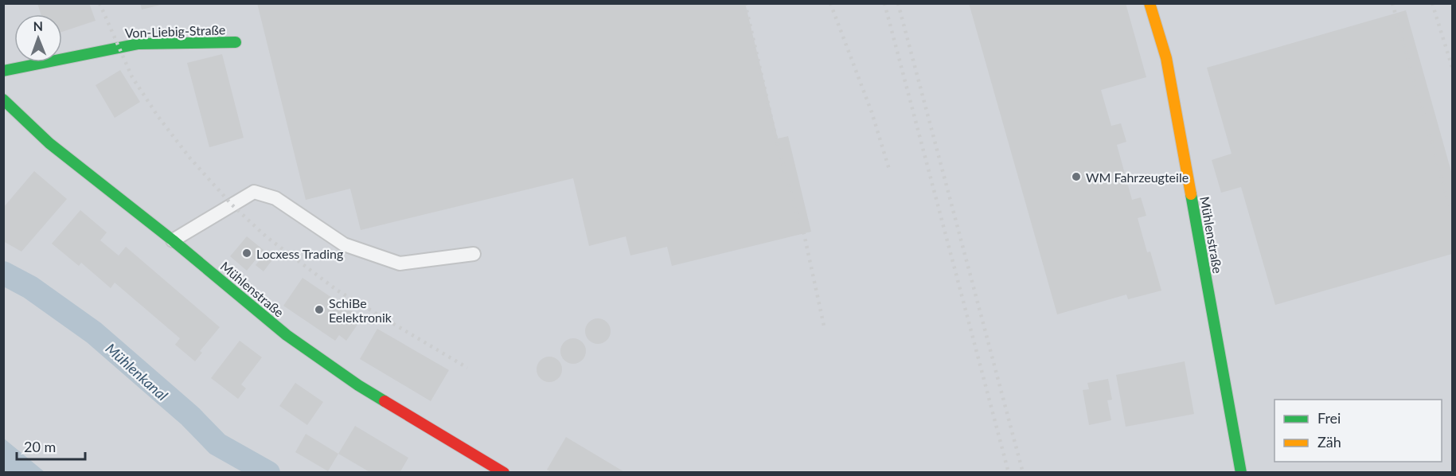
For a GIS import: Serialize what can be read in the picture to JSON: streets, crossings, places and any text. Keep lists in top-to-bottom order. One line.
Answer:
{"streets":{"street":["Von-Liebig-Straße","Mühlenstraße"]},"water":["Mühlenkanal"],"places":["WM Fahrzeugteile","Locxess Trading","SchiBe Eelektronik"],"legend":["Frei","Zäh"],"scale_bar":"20 m","north":"top"}
